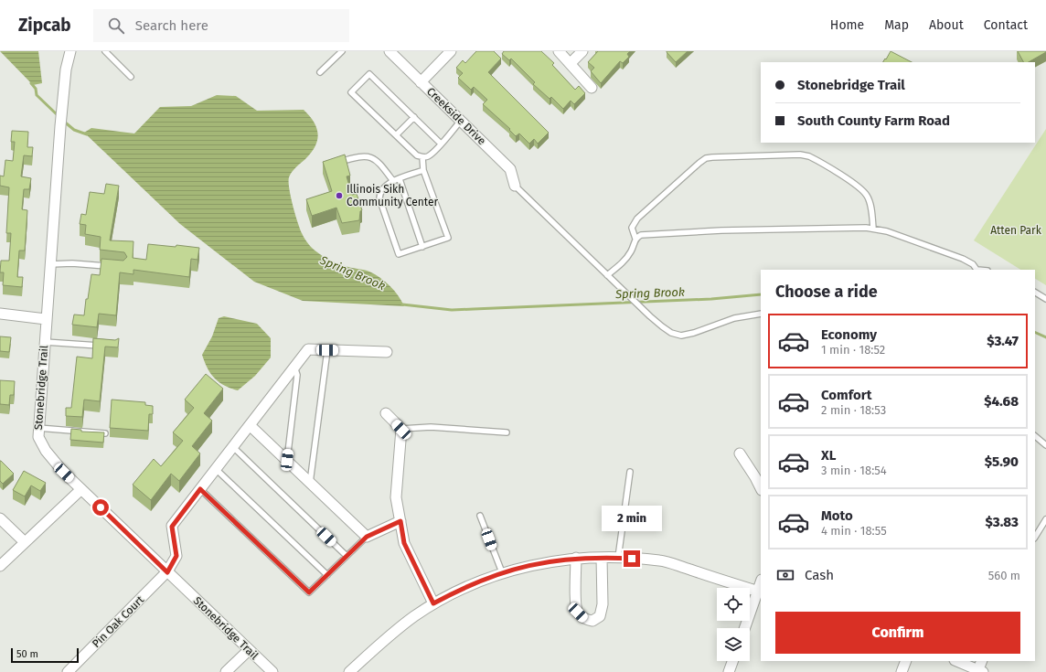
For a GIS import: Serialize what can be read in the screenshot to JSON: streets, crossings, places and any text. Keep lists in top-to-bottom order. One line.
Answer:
{"streets":{"street":["Creekside Drive","Stonebridge Trail","Pin Oak Court"]},"crossings":[["Stonebridge Trail","Pin Oak Court"]],"water":["Spring Brook"],"parks":["Atten Park"],"places":["Illinois Sikh Community Center"],"scale_bar":"50 m","page":{"header":"Zipcab","search":"Search here","nav":["Home","Map","About","Contact"],"banner":["Stonebridge Trail","South County Farm Road"],"heading":"Choose a ride","list":[{"name":"Economy","note":"1 min · 18:52","value":"$3.47"},{"name":"Comfort","note":"2 min · 18:53","value":"$4.68"},{"name":"XL","note":"3 min · 18:54","value":"$5.90"},{"name":"Moto","note":"4 min · 18:55","value":"$3.83"}],"bubble":"2 min","pay":["Cash","560 m"],"buttons":"Confirm","scale":"50 m"}}
